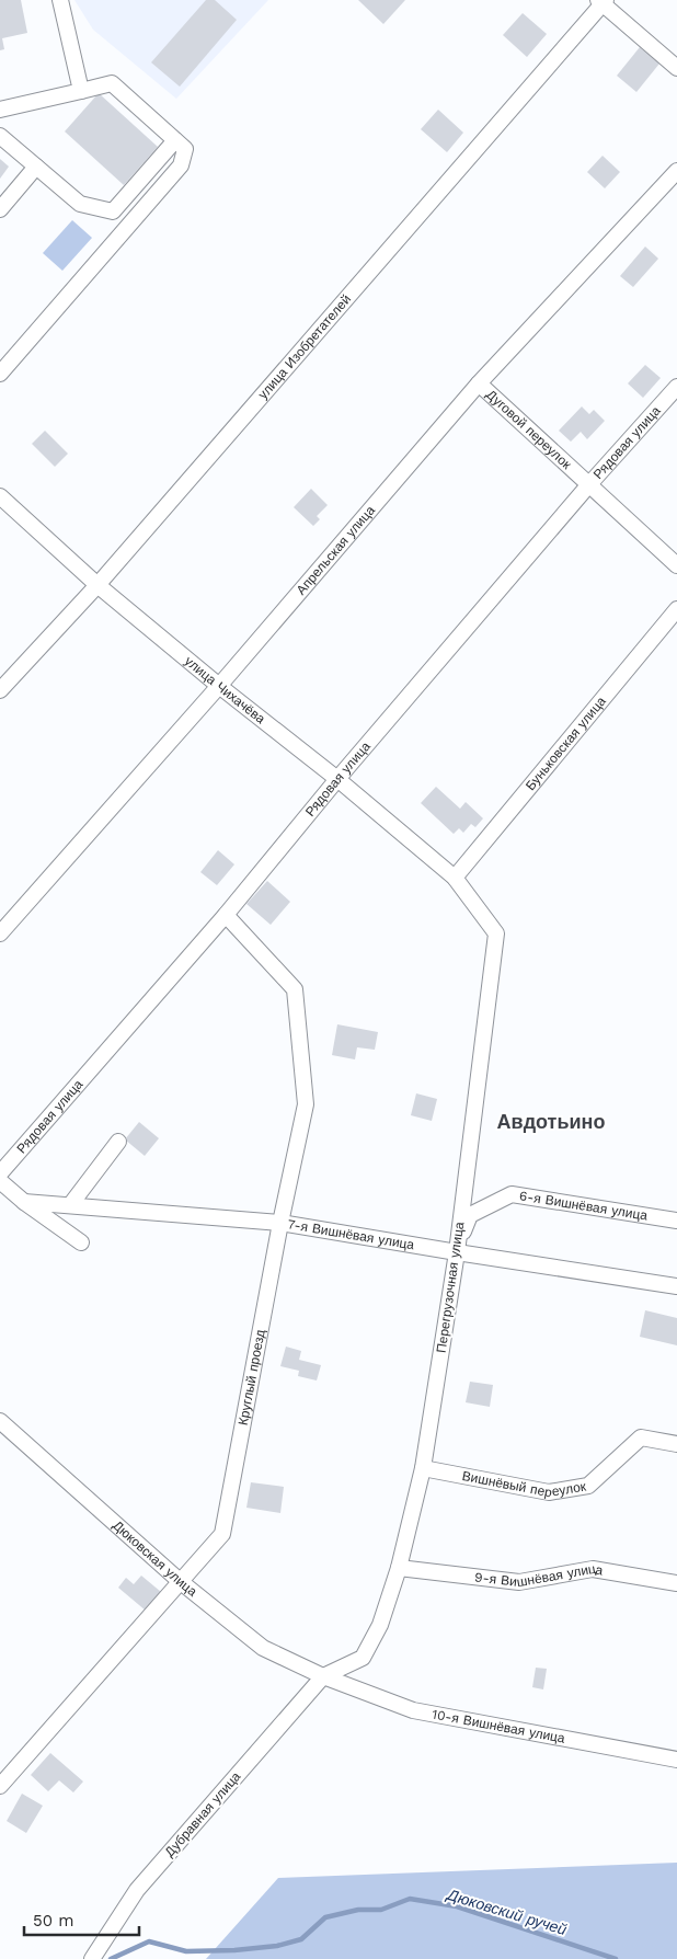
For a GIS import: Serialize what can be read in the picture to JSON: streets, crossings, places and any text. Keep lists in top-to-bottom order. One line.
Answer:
{"streets":{"street":["улица Изобретателей","Дуговой переулок","Рядовая улица","Апрельская улица","улица Чихачёва","Буньковская улица","6-я Вишнёвая улица","7-я Вишнёвая улица","Перегрузочная улица","Круглый проезд","Вишнёвый переулок","Дюковская улица","9-я Вишнёвая улица","10-я Вишнёвая улица","Дубравная улица"]},"crossings":[["улица Изобретателей","улица Чихачёва"],["Дуговой переулок","Рядовая улица"],["Дуговой переулок","Апрельская улица"],["Рядовая улица","улица Чихачёва"],["Рядовая улица","Круглый проезд"],["Апрельская улица","улица Чихачёва"],["улица Чихачёва","Буньковская улица"],["улица Чихачёва","Перегрузочная улица"],["Буньковская улица","Перегрузочная улица"],["6-я Вишнёвая улица","7-я Вишнёвая улица"],["6-я Вишнёвая улица","Перегрузочная улица"],["7-я Вишнёвая улица","Перегрузочная улица"],["7-я Вишнёвая улица","Круглый проезд"],["Перегрузочная улица","Вишнёвый переулок"],["Перегрузочная улица","Дюковская улица"],["Перегрузочная улица","9-я Вишнёвая улица"],["Перегрузочная улица","10-я Вишнёвая улица"],["Перегрузочная улица","Дубравная улица"],["Круглый проезд","Дюковская улица"],["Дюковская улица","10-я Вишнёвая улица"],["Дюковская улица","Дубравная улица"],["10-я Вишнёвая улица","Дубравная улица"]],"districts":["Авдотьино"],"water":["Дюковский ручей"],"scale_bar":"50 m"}
